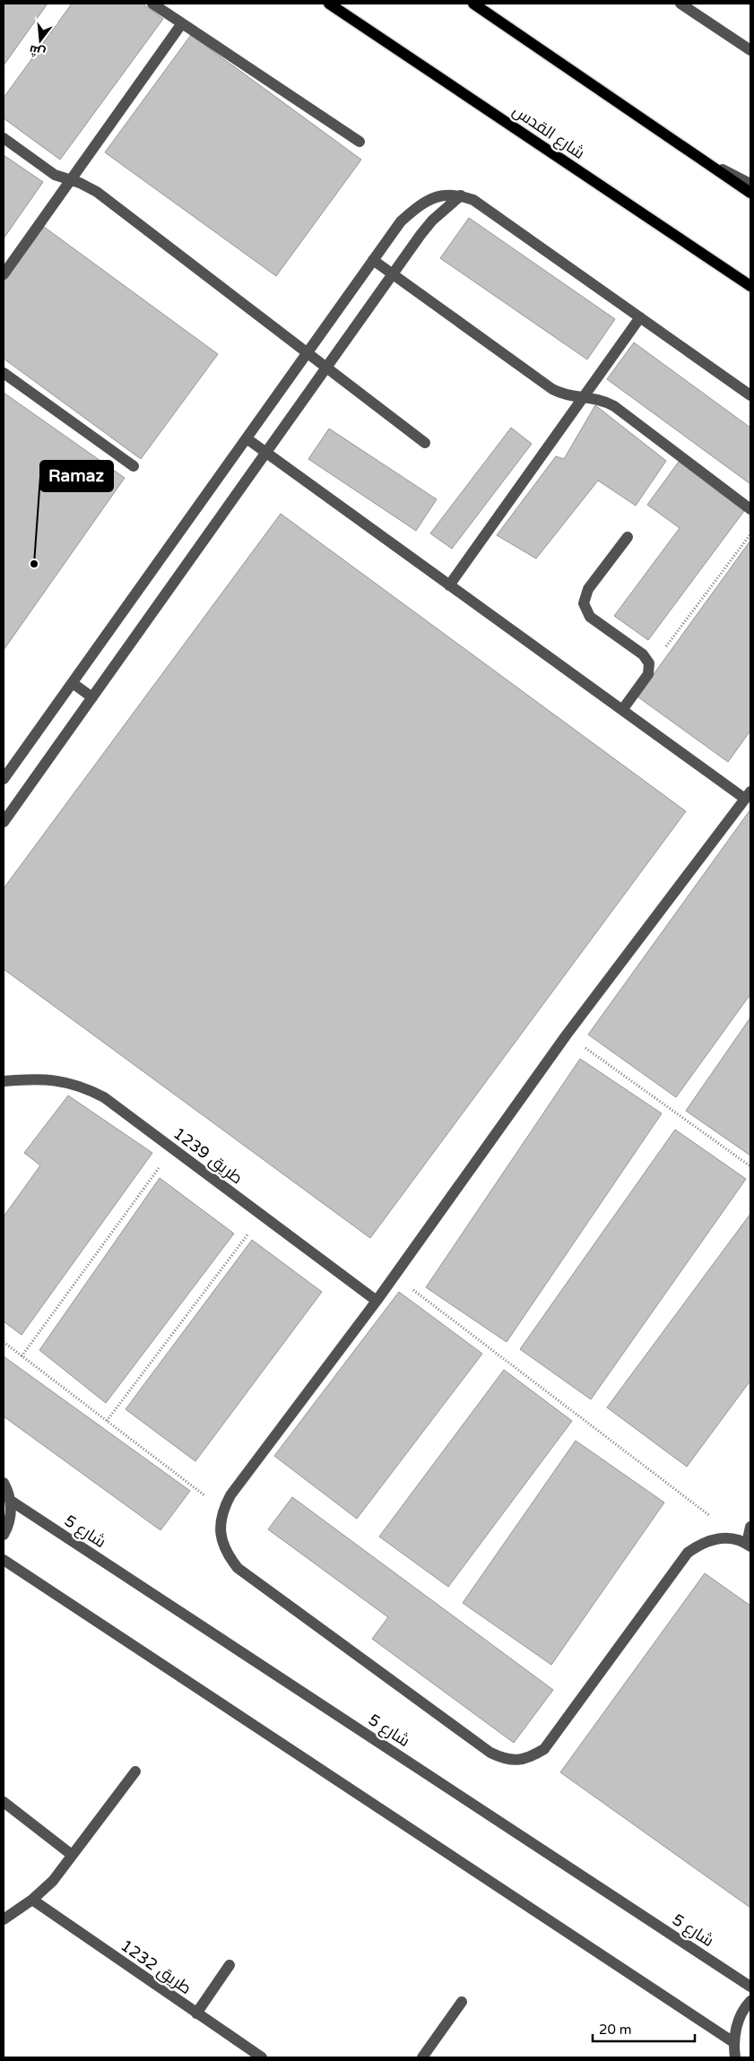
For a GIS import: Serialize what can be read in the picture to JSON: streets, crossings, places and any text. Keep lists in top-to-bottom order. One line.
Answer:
{"streets":{"main road":["شارع القدس"],"street":["طريق 1239","شارع 5","طريق 1232"]},"places":["Ramaz"],"scale_bar":"20 m","north":"bottom"}
